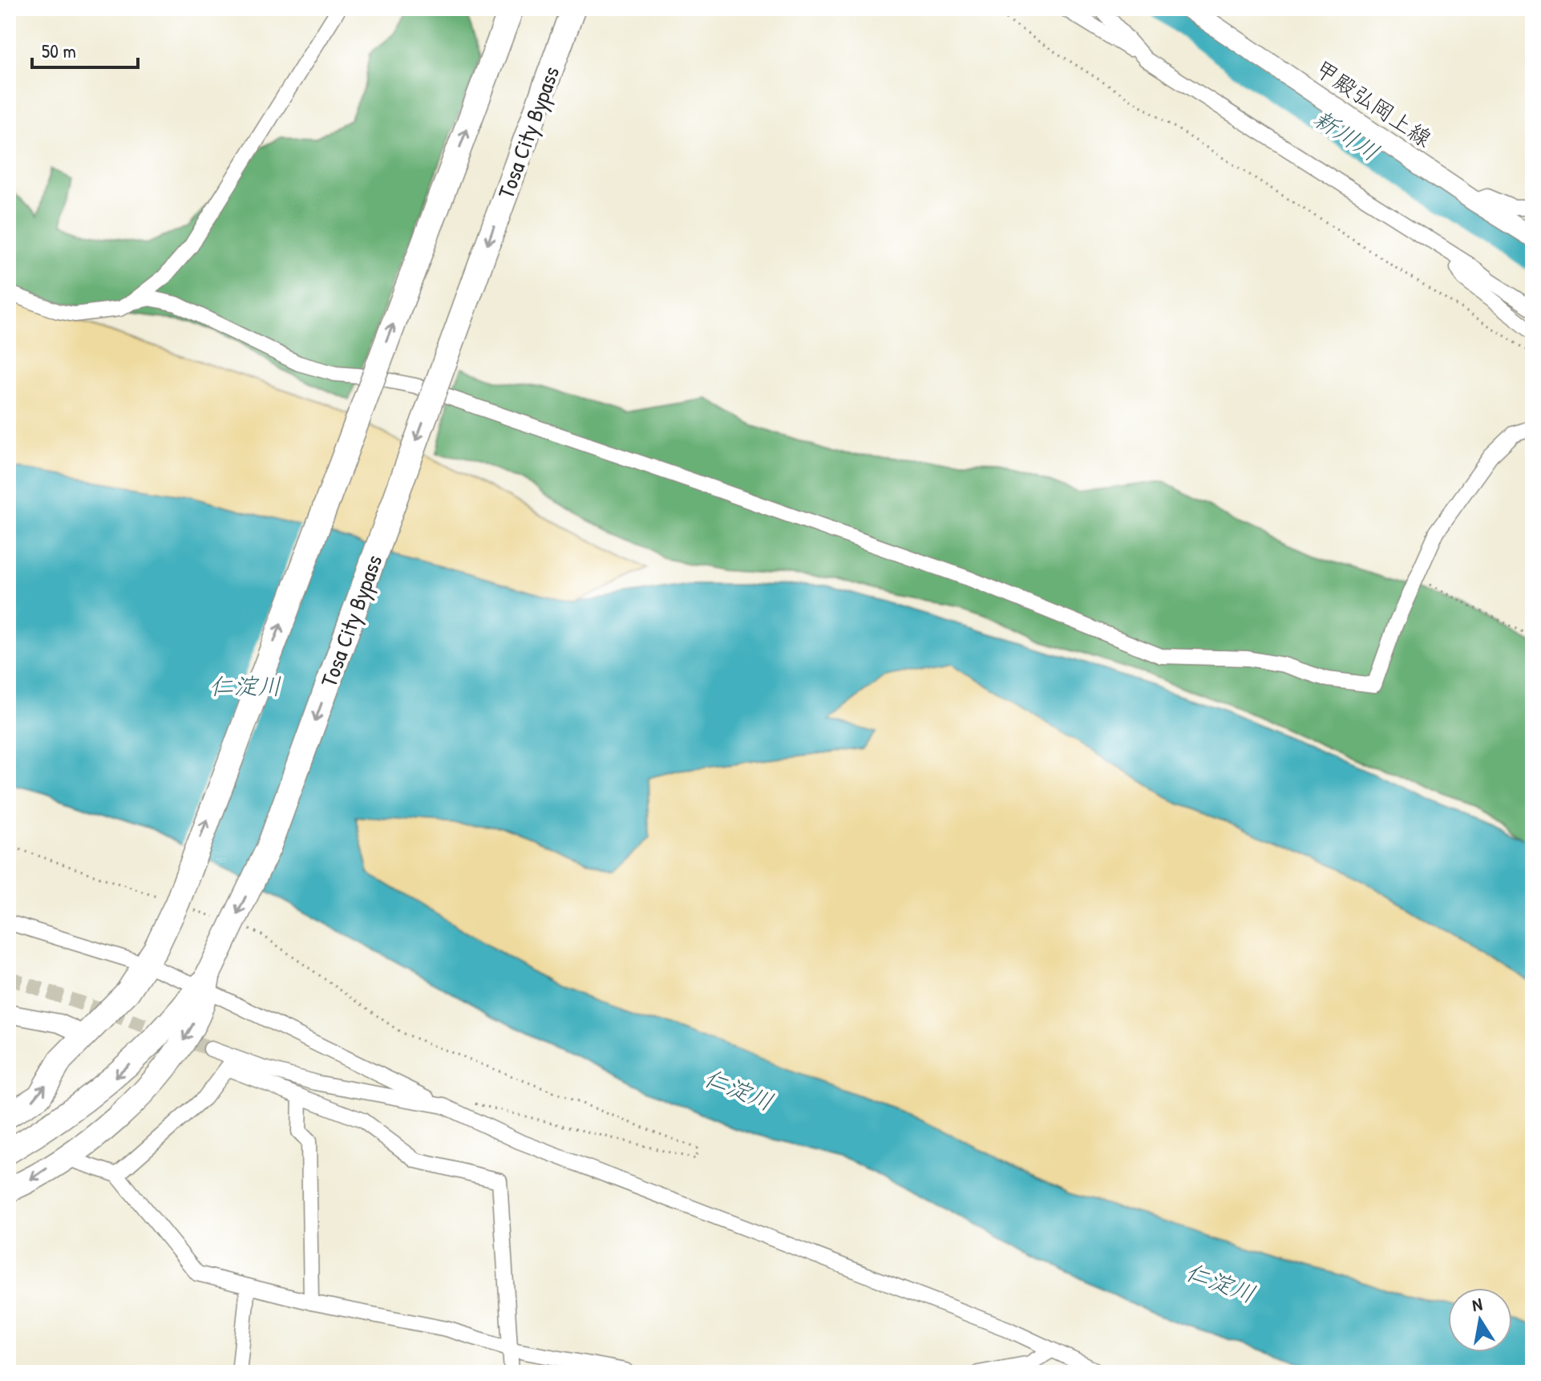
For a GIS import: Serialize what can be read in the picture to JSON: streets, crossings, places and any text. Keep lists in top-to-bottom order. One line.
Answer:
{"streets":{"highway":["Tosa City Bypass"],"main road":["甲殿弘岡上線"]},"water":["新川川","仁淀川"],"scale_bar":"50 m","north":"top"}
